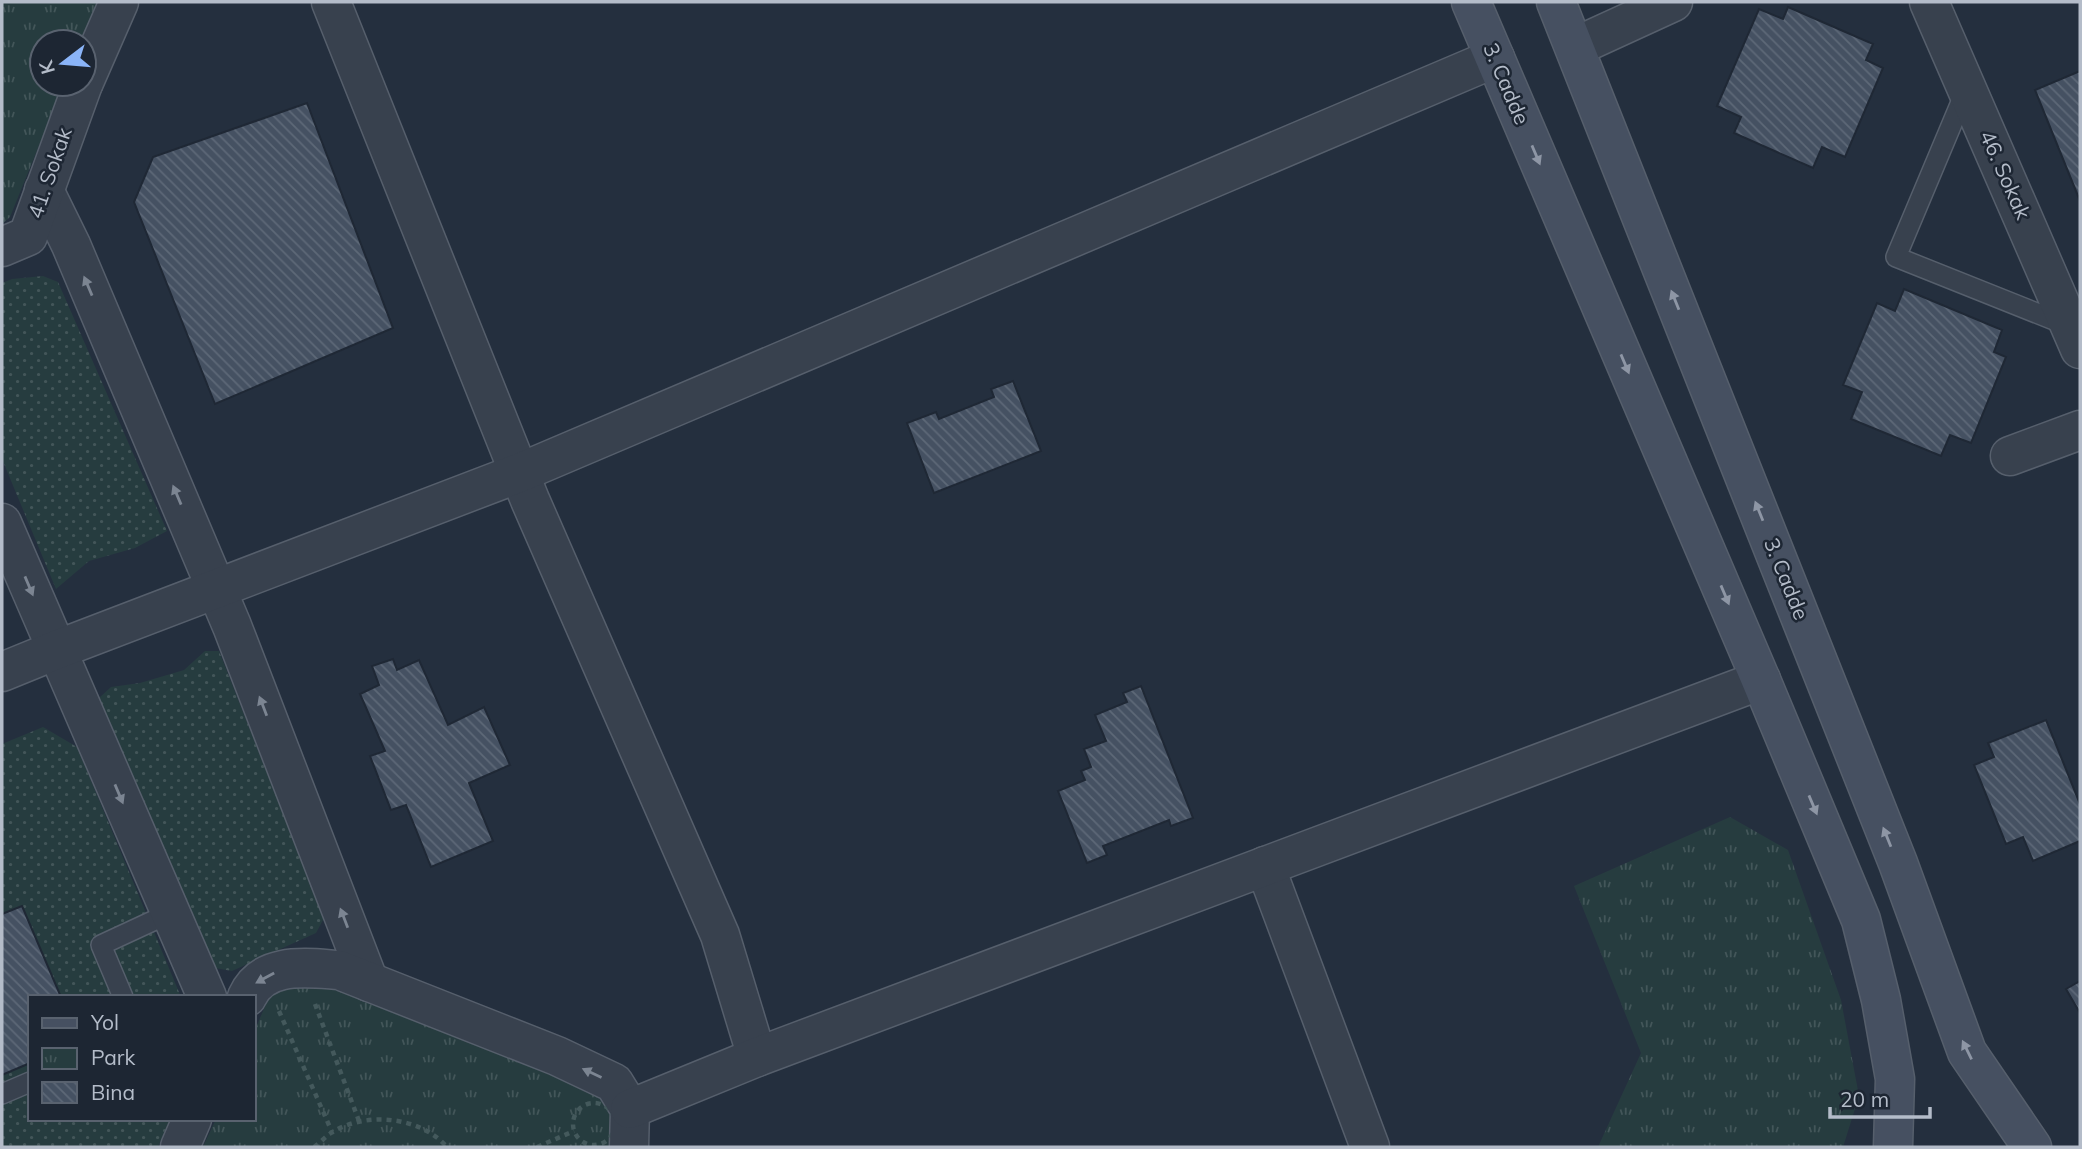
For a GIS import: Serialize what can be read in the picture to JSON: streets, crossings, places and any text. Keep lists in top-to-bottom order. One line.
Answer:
{"streets":{"main road":["3. Cadde"],"street":["41. Sokak","46. Sokak"]},"legend":["Yol","Park","Bina"],"scale_bar":"20 m","north":"left"}
